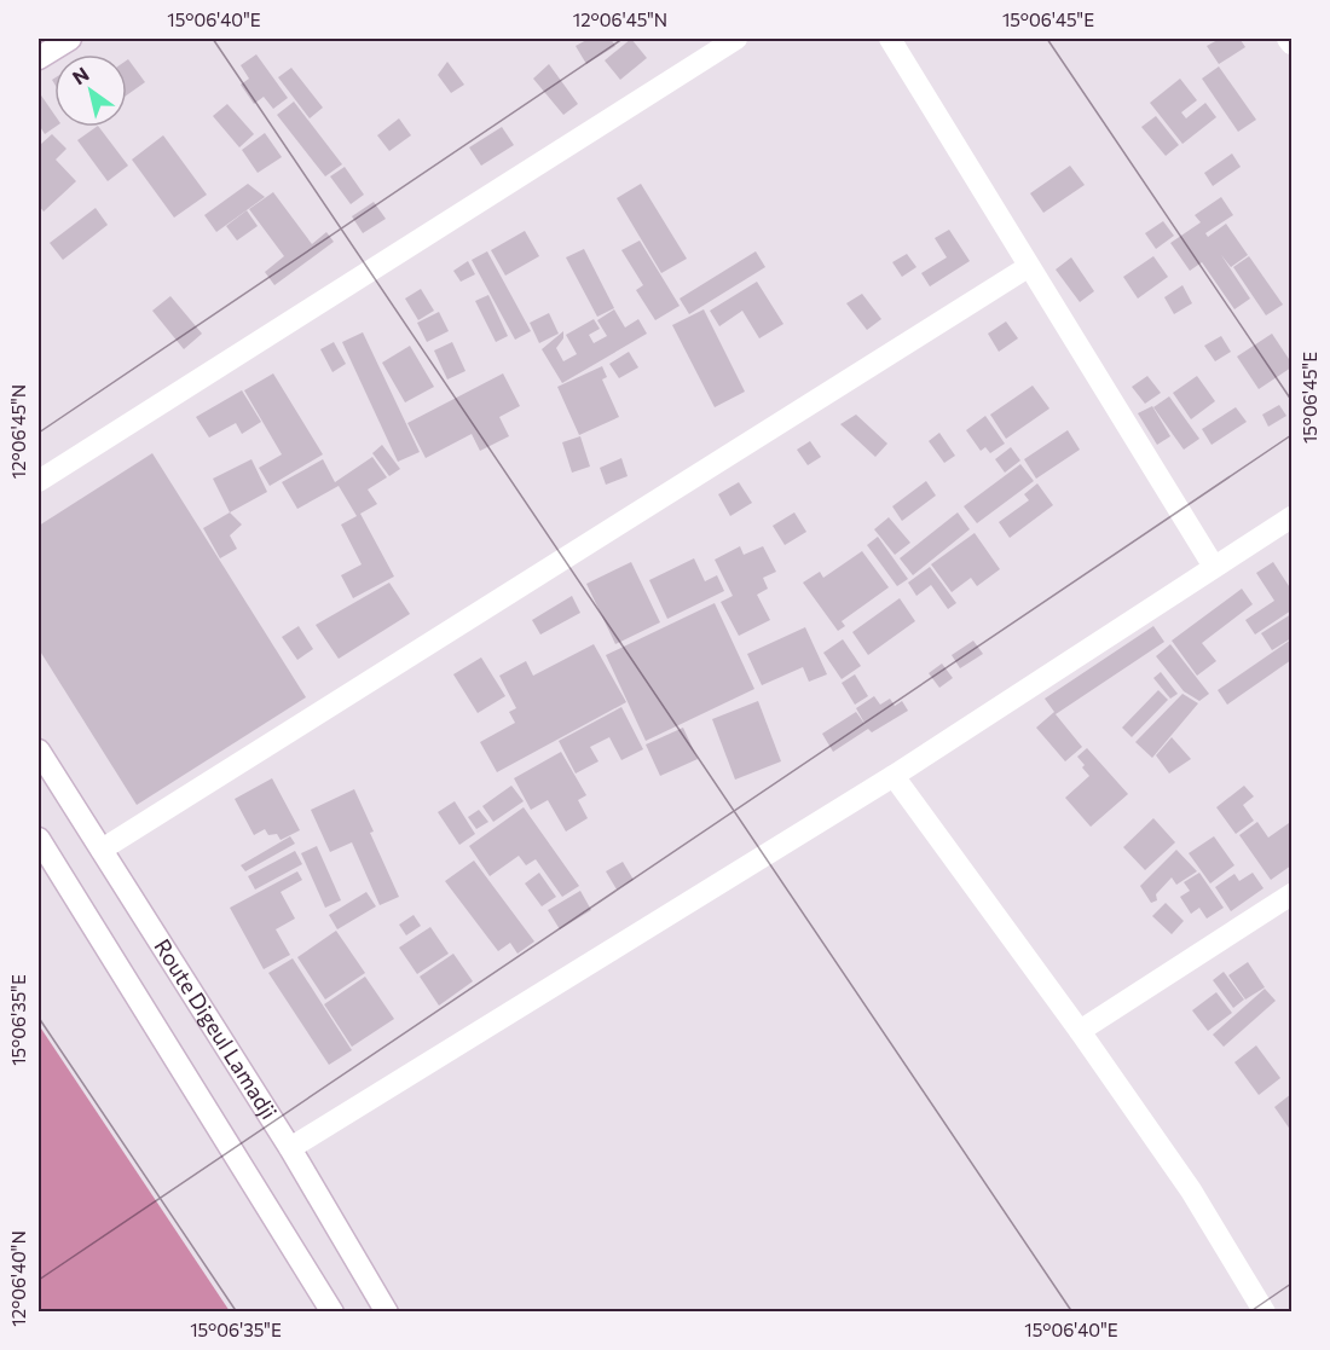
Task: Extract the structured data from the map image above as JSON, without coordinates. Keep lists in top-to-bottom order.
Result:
{
  "streets": {
    "street": ["Route Digeul Lamadji"]
  },
  "north": "top left",
  "coordinates": [
    "15°06'40\"E",
    "12°06'45\"N",
    "15°06'45\"E",
    "15°06'35\"E",
    "12°06'40\"N"
  ]
}
